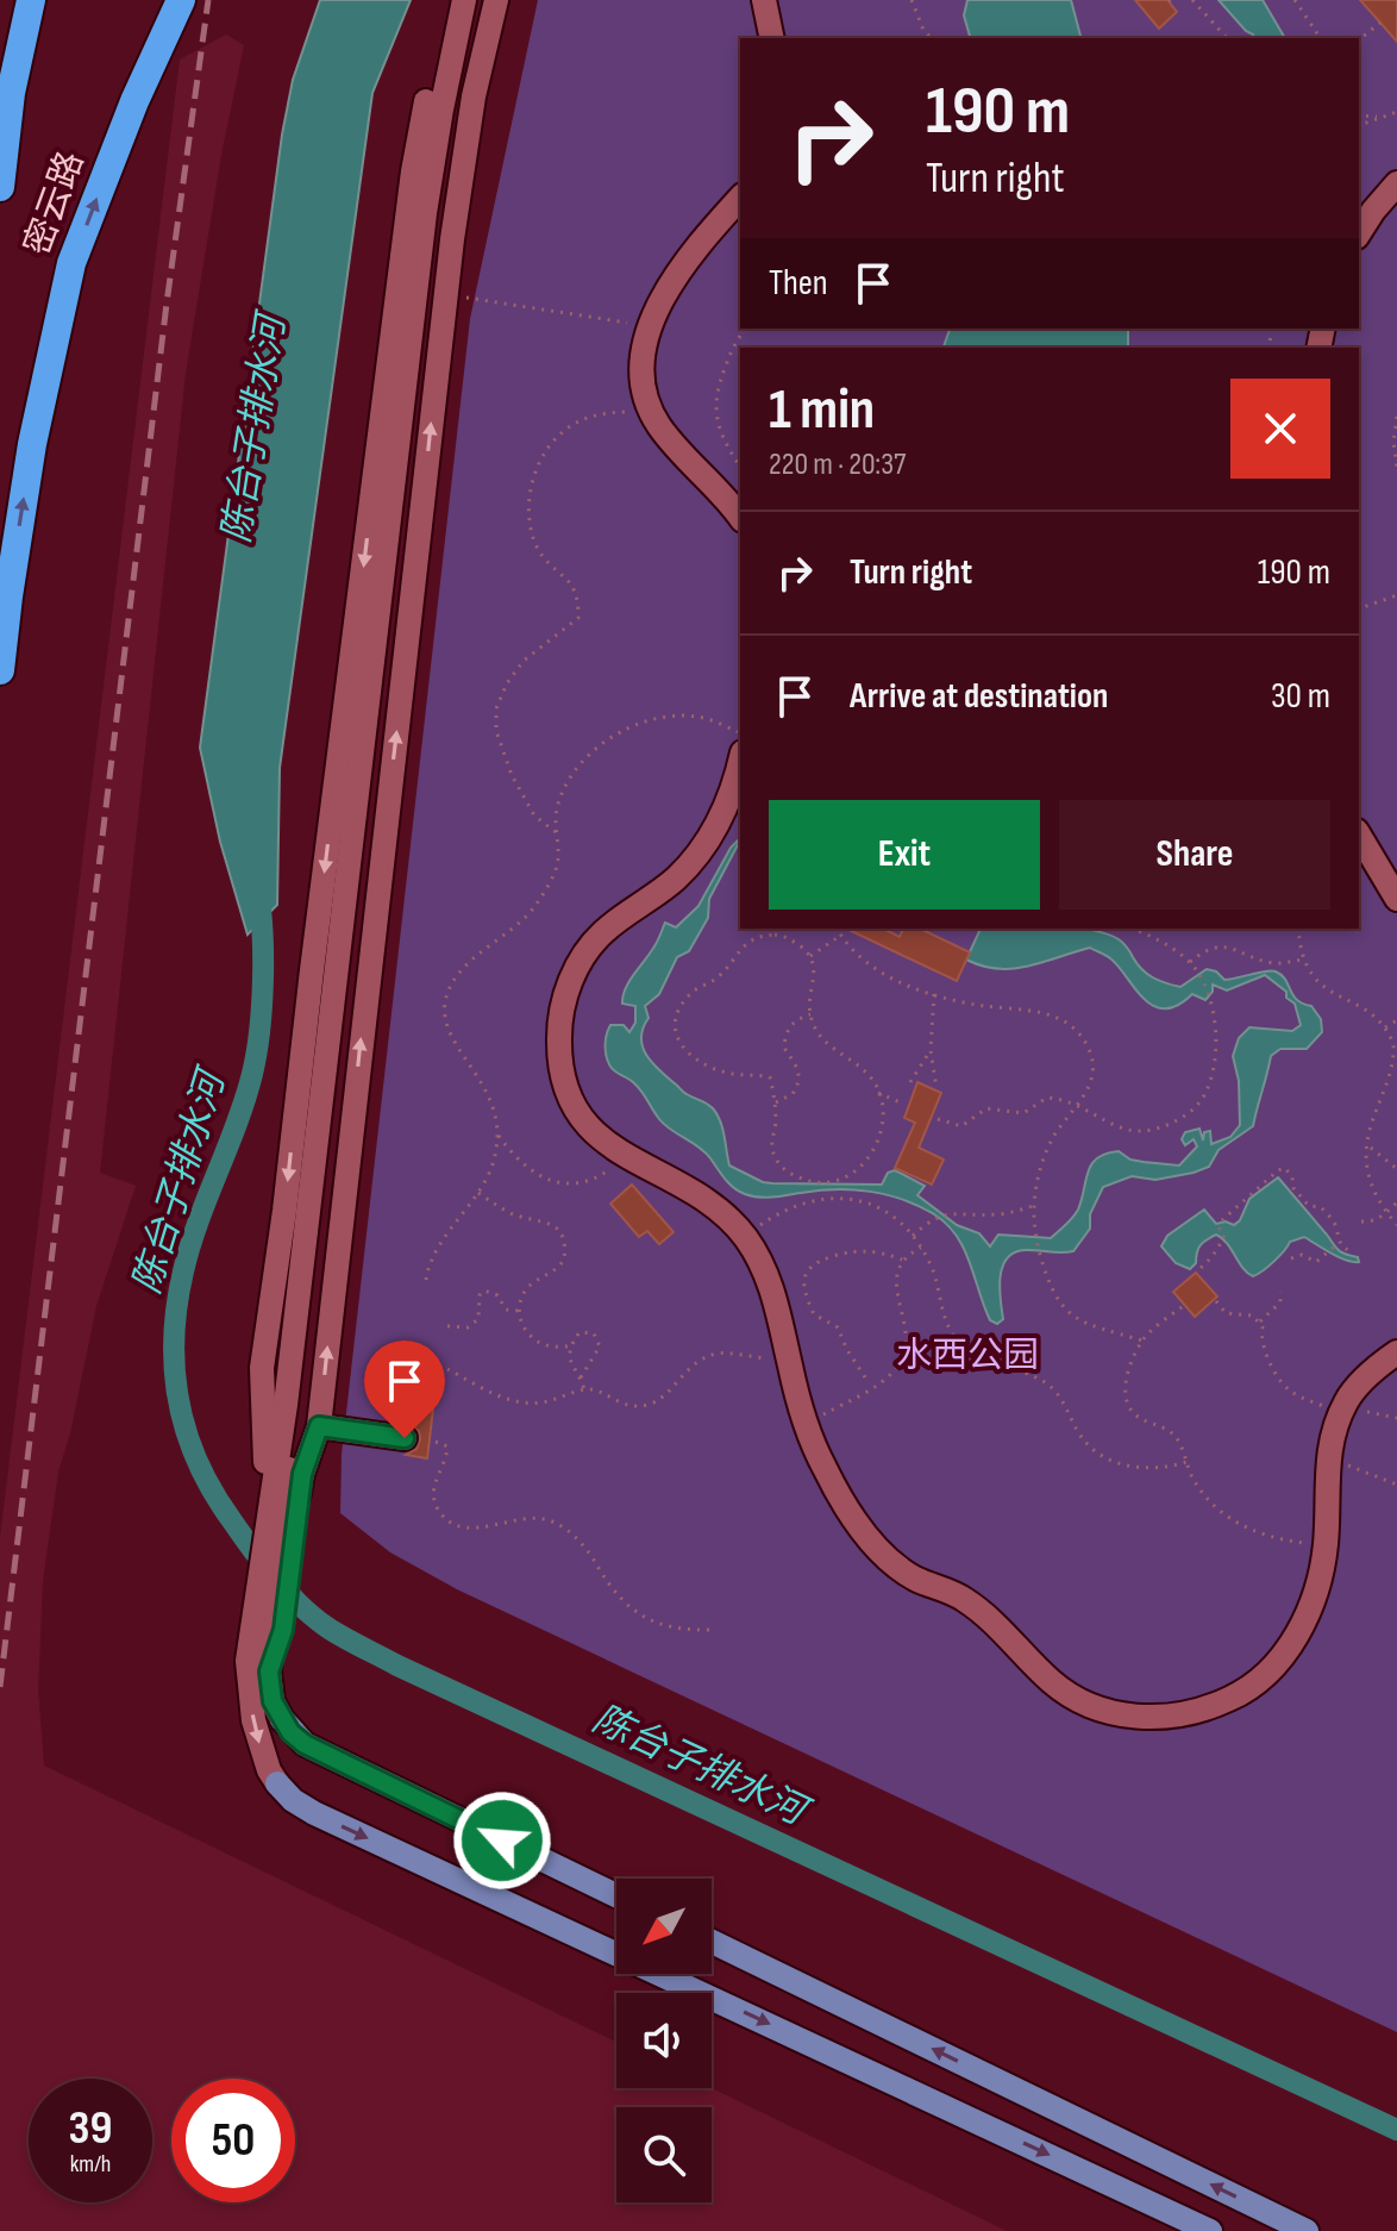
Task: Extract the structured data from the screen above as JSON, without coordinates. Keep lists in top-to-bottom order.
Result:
{
  "streets": {
    "highway": ["密云路"]
  },
  "one_way": ["密云路"],
  "water": ["陈台子排水河"],
  "parks": ["水西公园"],
  "north": "bottom left",
  "page": {
    "turn": ["190 m", "Turn right"],
    "then": "Then",
    "heading": ["1 min", "220 m · 20:37"],
    "list": [
      {
        "name": "Turn right",
        "value": "190 m"
      },
      {
        "name": "Arrive at destination",
        "value": "30 m"
      }
    ],
    "buttons": ["Exit", "Share"],
    "speed": "39 km/h",
    "limit": "50"
  }
}
